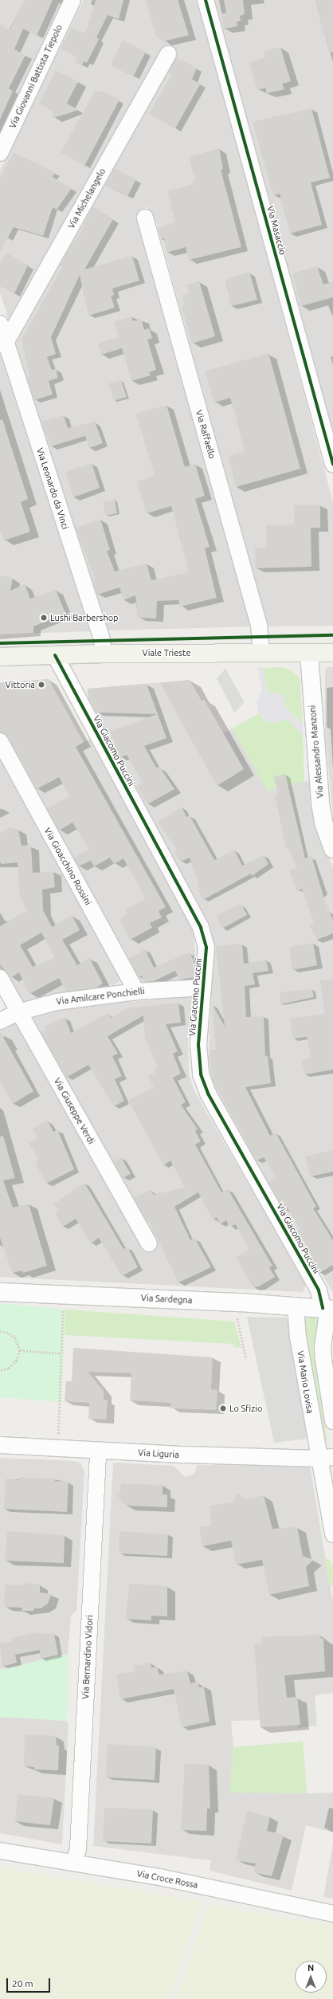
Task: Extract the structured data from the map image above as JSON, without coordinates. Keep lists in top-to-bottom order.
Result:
{
  "streets": {
    "main road": ["Viale Trieste"],
    "street": [
      "Via Giovanni Battista Tiepolo",
      "Via Michelangelo",
      "Via Masaccio",
      "Via Raffaello",
      "Via Leonardo da Vinci",
      "Via Giacomo Puccini",
      "Via Alessandro Manzoni",
      "Via Gioacchino Rossini",
      "Via Amilcare Ponchielli",
      "Via Giuseppe Verdi",
      "Via Sardegna",
      "Via Mario Lovisa",
      "Via Liguria",
      "Via Bernardino Vidori",
      "Via Croce Rossa"
    ]
  },
  "crossings": [
    ["Via Michelangelo", "Via Leonardo da Vinci"],
    ["Via Raffaello", "Viale Trieste"],
    ["Via Leonardo da Vinci", "Viale Trieste"],
    ["Viale Trieste", "Via Giacomo Puccini"],
    ["Viale Trieste", "Via Alessandro Manzoni"],
    ["Via Giacomo Puccini", "Via Amilcare Ponchielli"],
    ["Via Giacomo Puccini", "Via Sardegna"],
    ["Via Gioacchino Rossini", "Via Amilcare Ponchielli"],
    ["Via Amilcare Ponchielli", "Via Giuseppe Verdi"],
    ["Via Sardegna", "Via Mario Lovisa"],
    ["Via Mario Lovisa", "Via Liguria"],
    ["Via Liguria", "Via Bernardino Vidori"],
    ["Via Bernardino Vidori", "Via Croce Rossa"]
  ],
  "places": ["Lushi Barbershop", "Vittoria", "Lo Sfizio"],
  "scale_bar": "20 m",
  "north": "top"
}
